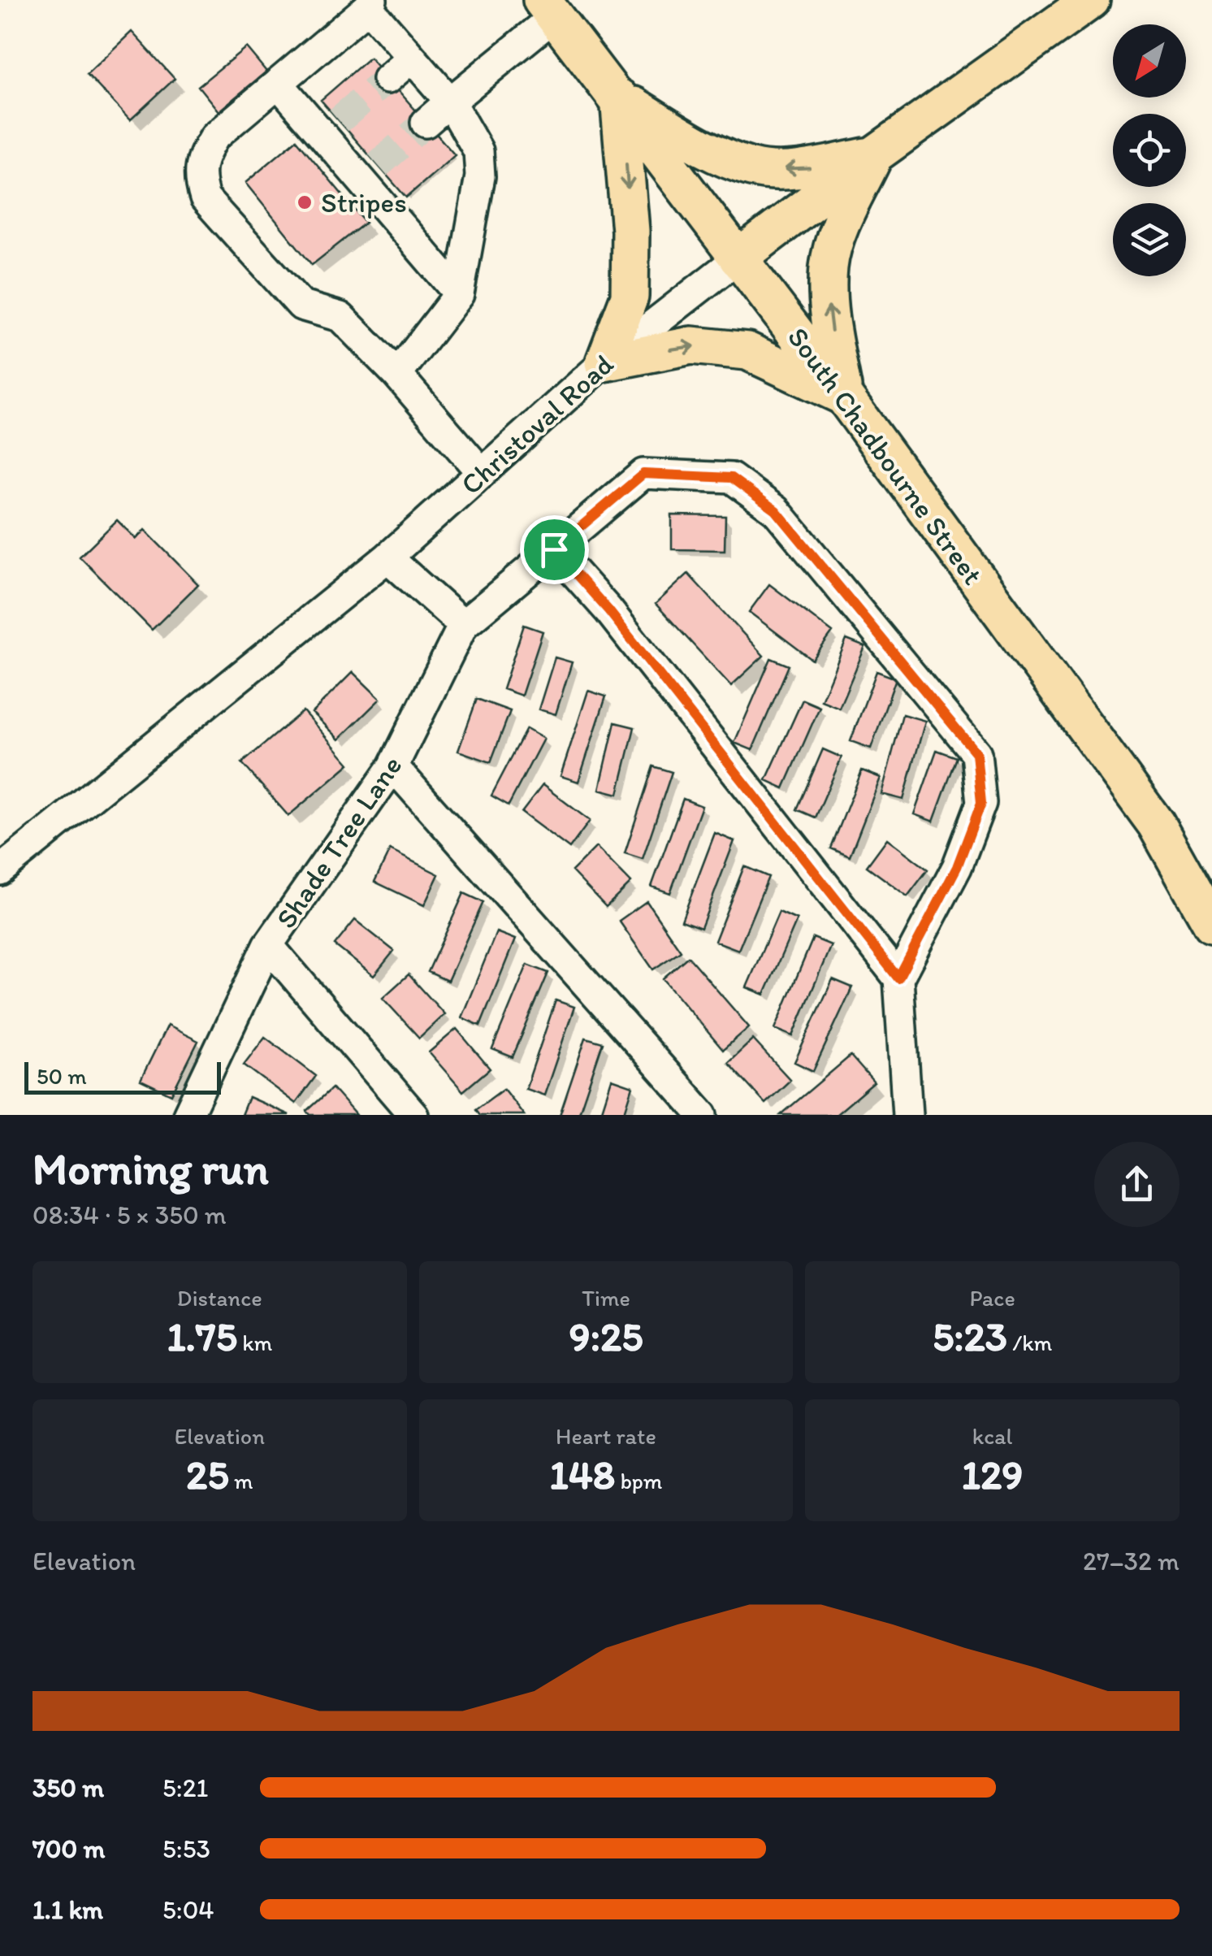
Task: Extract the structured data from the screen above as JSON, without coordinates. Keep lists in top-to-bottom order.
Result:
{
  "streets": {
    "main road": ["Christoval Road", "South Chadbourne Street"],
    "street": ["Shade Tree Lane"]
  },
  "crossings": [
    ["Christoval Road", "South Chadbourne Street"]
  ],
  "places": ["Stripes"],
  "scale_bar": "50 m",
  "north": "bottom left",
  "page": {
    "scale": "50 m",
    "heading": ["Morning run", "08:34 · 5 × 350 m"],
    "stats": [
      ["Distance", "1.75 km"],
      ["Time", "9:25"],
      ["Pace", "5:23 /km"],
      ["Elevation", "25 m"],
      ["Heart rate", "148 bpm"],
      ["kcal", "129"]
    ],
    "chart": ["Elevation", "27–32 m"],
    "list": [
      {
        "name": "350 m",
        "note": "5:21"
      },
      {
        "name": "700 m",
        "note": "5:53"
      },
      {
        "name": "1.1 km",
        "note": "5:04"
      }
    ]
  }
}
